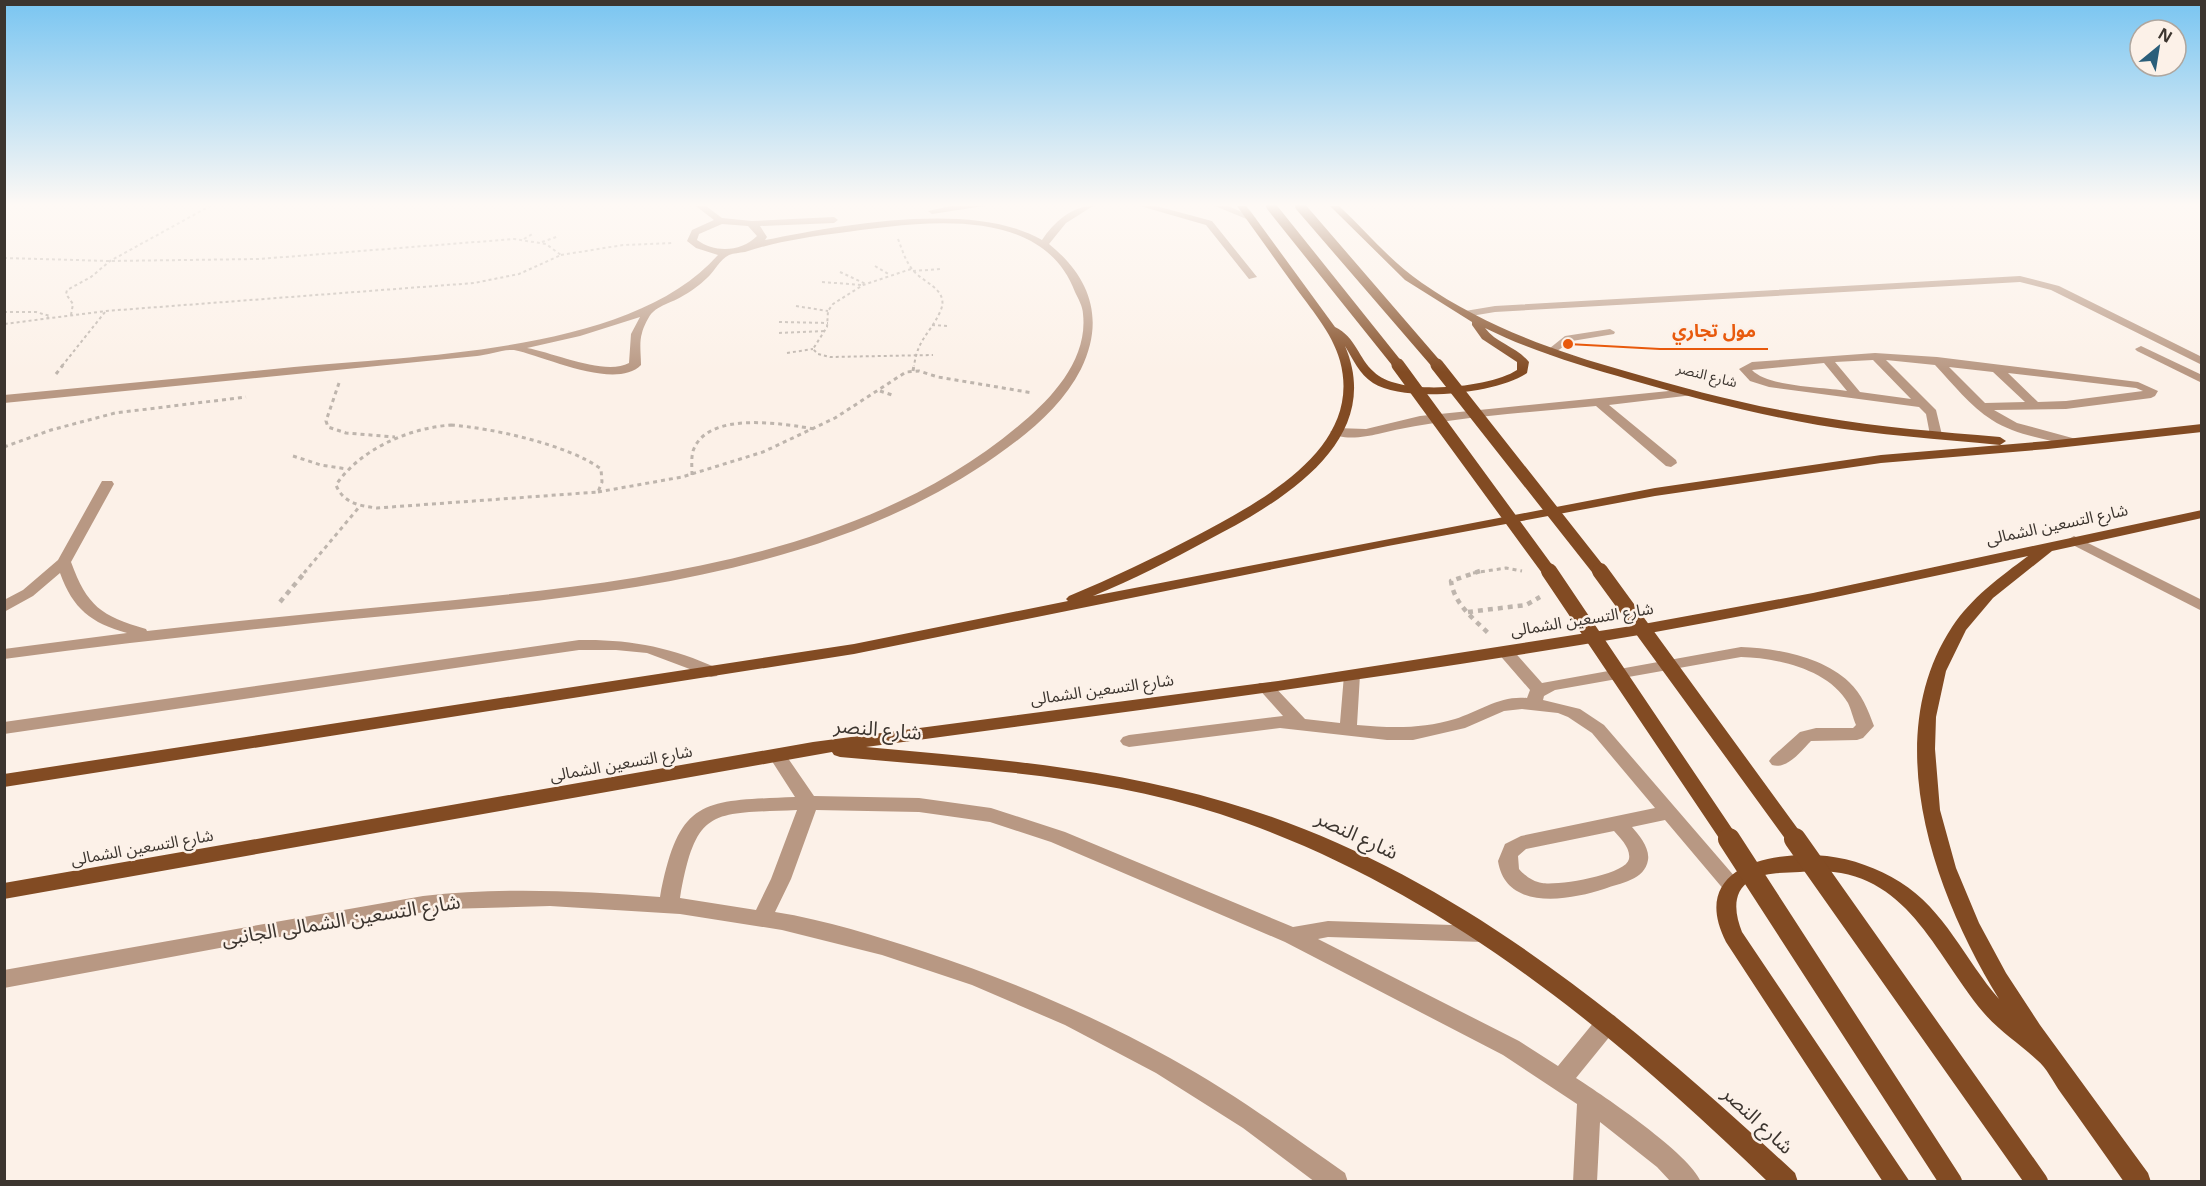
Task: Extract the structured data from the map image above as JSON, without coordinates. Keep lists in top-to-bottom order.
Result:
{
  "streets": {
    "main road": ["شارع النصر", "شارع التسعين الشمالى"],
    "street": ["شارع التسعين الشمالى الجانبى"]
  },
  "crossings": [
    ["شارع النصر", "شارع التسعين الشمالى"]
  ],
  "places": ["مول تجاري"],
  "north": "top right"
}
